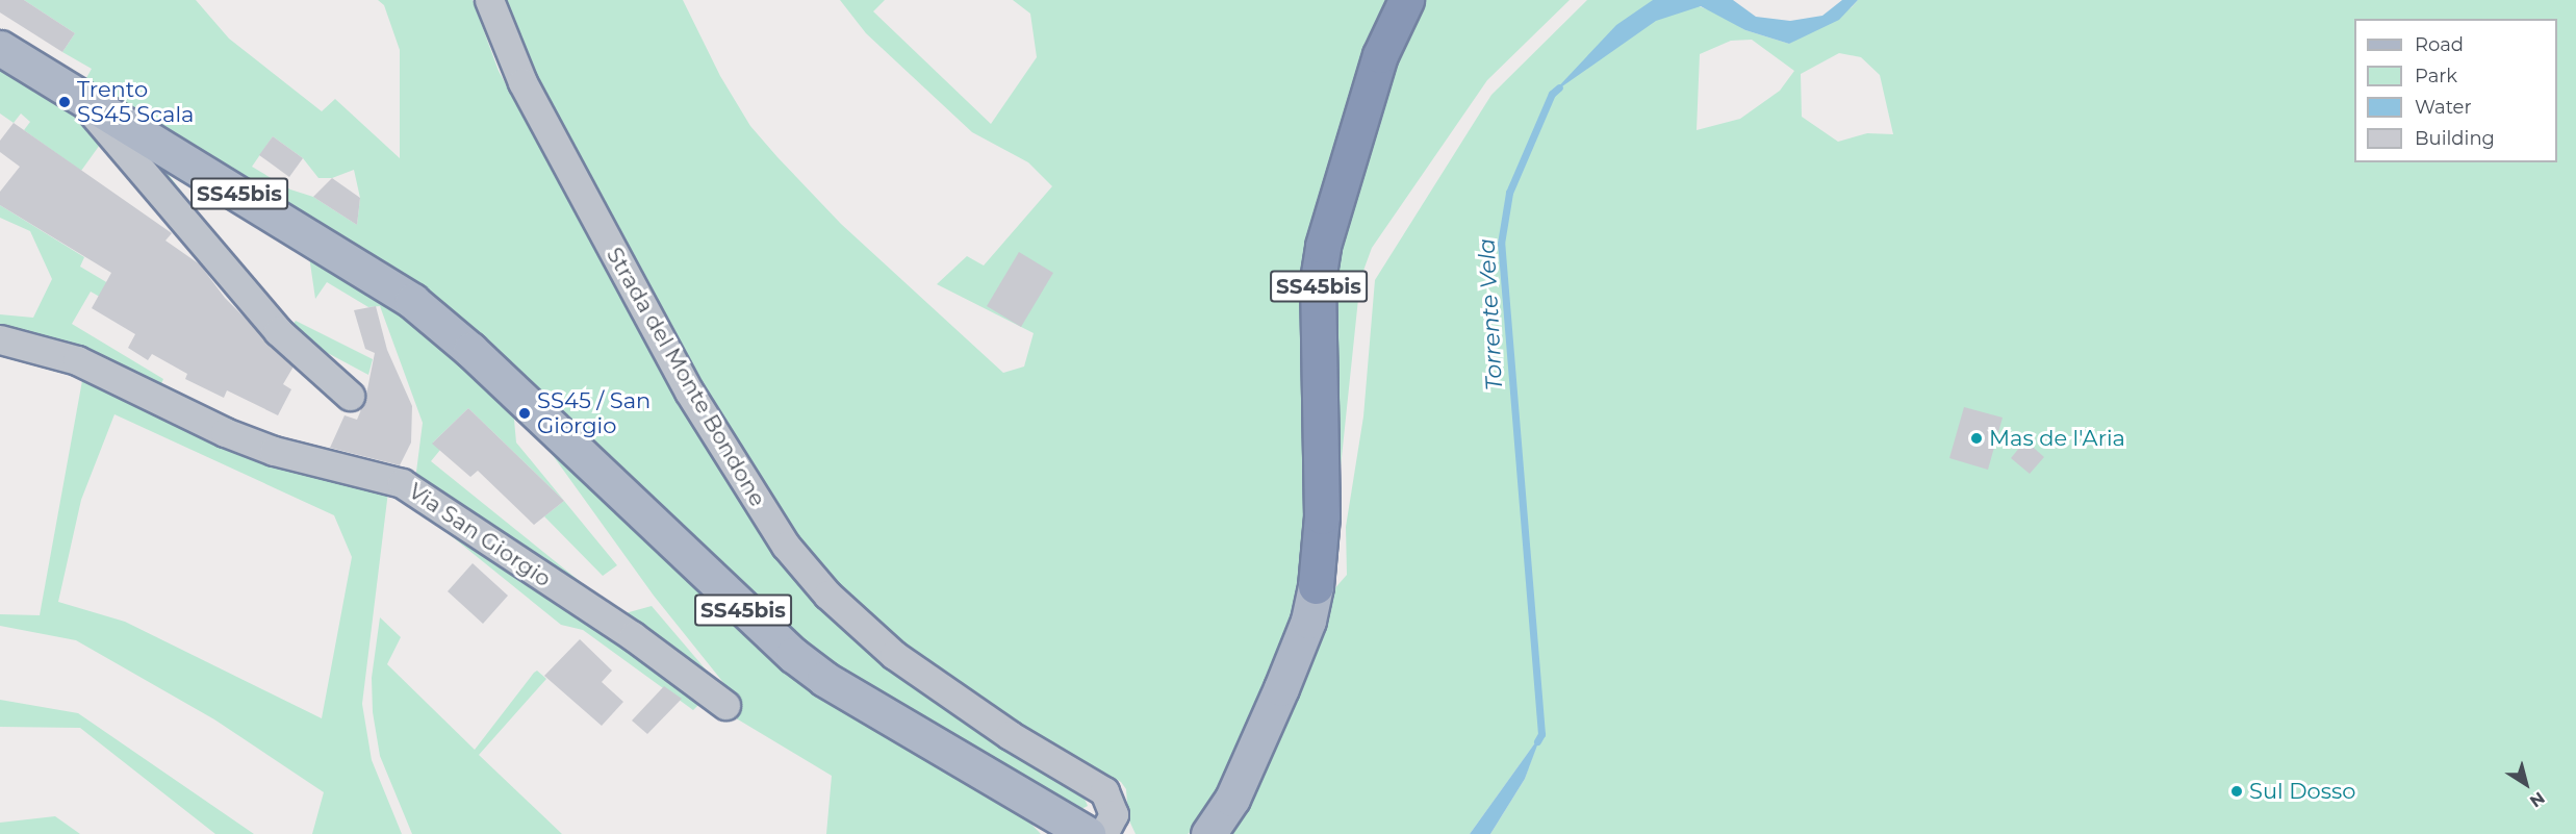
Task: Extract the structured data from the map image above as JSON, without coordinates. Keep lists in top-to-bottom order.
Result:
{
  "streets": {
    "highway": ["SS45bis"],
    "street": ["Strada del Monte Bondone", "Via San Giorgio"]
  },
  "water": ["Torrente Vela"],
  "places": [
    "Trento SS45 Scala",
    "SS45 / San Giorgio",
    "Mas de l'Aria",
    "Sul Dosso"
  ],
  "legend": [
    "Road",
    "Park",
    "Water",
    "Building"
  ],
  "north": "bottom right"
}
